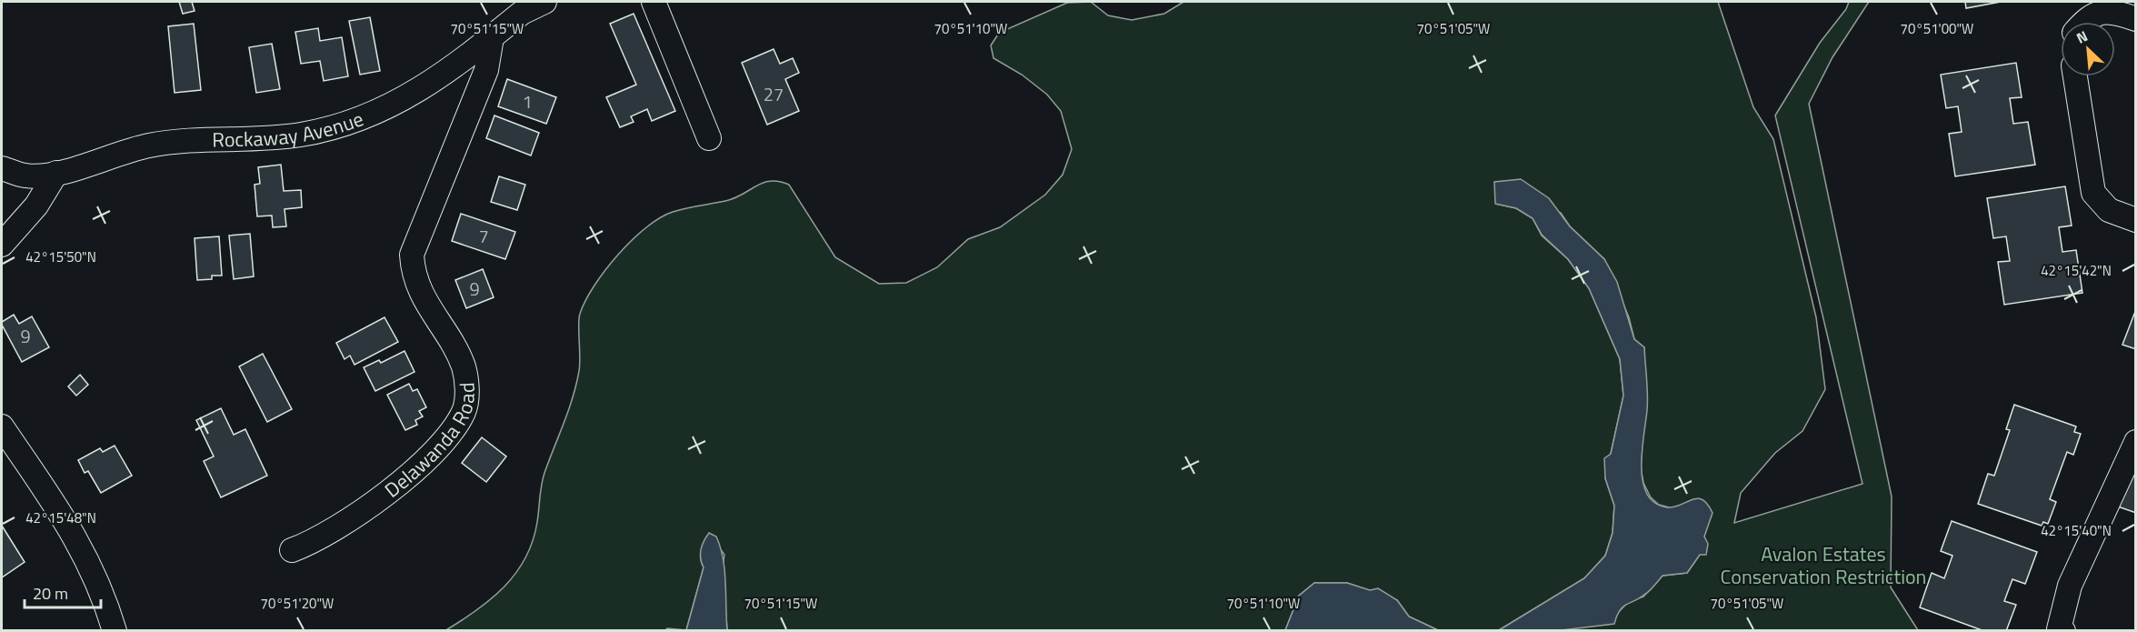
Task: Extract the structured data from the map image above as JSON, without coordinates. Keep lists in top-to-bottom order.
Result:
{
  "streets": {
    "street": ["Rockaway Avenue", "Delawanda Road"]
  },
  "crossings": [
    ["Rockaway Avenue", "Delawanda Road"]
  ],
  "parks": ["Avalon Estates Conservation Restriction"],
  "house_numbers": [
    "27",
    "1",
    "7",
    "9",
    "9"
  ],
  "scale_bar": "20 m",
  "north": "top left",
  "coordinates": [
    "70°51'10\"W",
    "70°51'00\"W",
    "70°51'15\"W",
    "70°51'05\"W",
    "42°15'50\"N",
    "42°15'42\"N",
    "42°15'48\"N",
    "42°15'40\"N",
    "70°51'20\"W"
  ]
}
